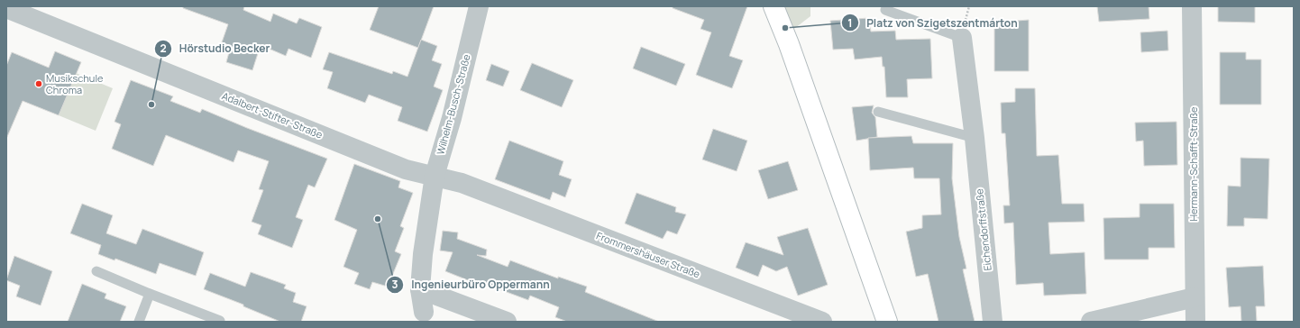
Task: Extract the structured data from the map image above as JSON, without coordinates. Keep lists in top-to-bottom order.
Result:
{
  "streets": {
    "street": [
      "Wilhelm-Busch-Straße",
      "Adalbert-Stifter-Straße",
      "Hermann-Schafft-Straße",
      "Eichendorffstraße",
      "Frommershäuser Straße"
    ]
  },
  "crossings": [
    ["Wilhelm-Busch-Straße", "Adalbert-Stifter-Straße"],
    ["Wilhelm-Busch-Straße", "Frommershäuser Straße"],
    ["Adalbert-Stifter-Straße", "Frommershäuser Straße"]
  ],
  "places": [
    "Platz von Szigetszentmárton",
    "Musikschule Chroma",
    "Hörstudio Becker",
    "Ingenieurbüro Oppermann"
  ]
}
